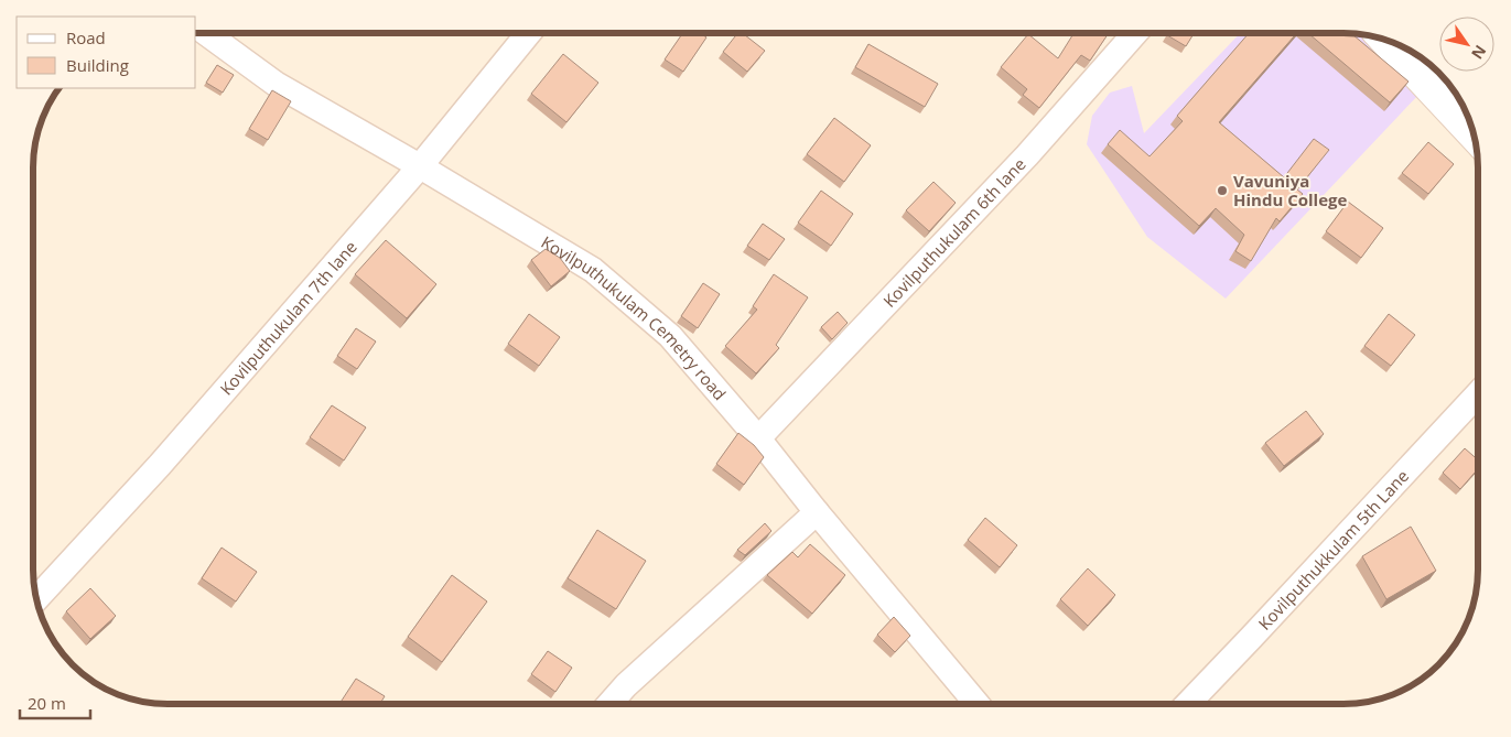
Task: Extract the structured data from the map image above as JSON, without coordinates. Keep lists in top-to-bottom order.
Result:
{
  "streets": {
    "street": [
      "Kovilputhukulam 6th lane",
      "Kovilputhukulam 7th lane",
      "Kovilputhukulam Cemetry road",
      "Kovilputhukkulam 5th Lane"
    ]
  },
  "crossings": [
    ["Kovilputhukulam 6th lane", "Kovilputhukulam Cemetry road"],
    ["Kovilputhukulam 7th lane", "Kovilputhukulam Cemetry road"]
  ],
  "places": ["Vavuniya Hindu College"],
  "legend": ["Road", "Building"],
  "scale_bar": "20 m",
  "north": "bottom right"
}
